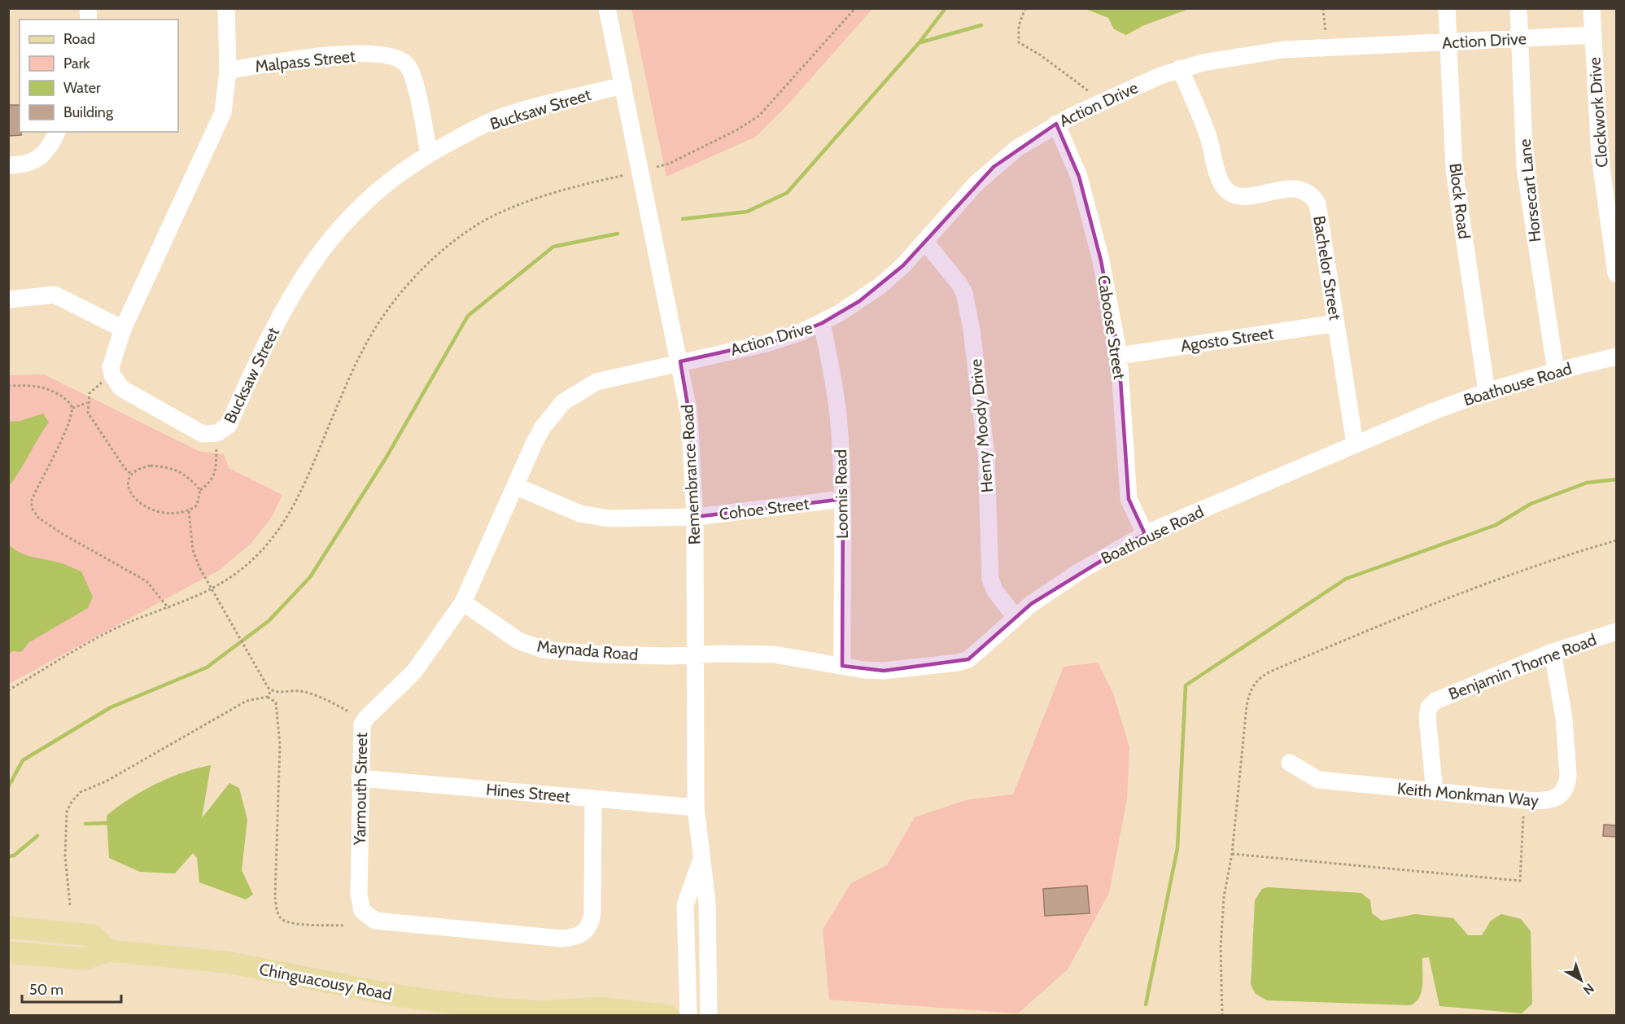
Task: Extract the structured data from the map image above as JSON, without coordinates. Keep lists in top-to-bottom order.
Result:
{
  "streets": {
    "main road": ["Chinguacousy Road"],
    "street": [
      "Action Drive",
      "Malpass Street",
      "Bucksaw Street",
      "Clockwork Drive",
      "Horsecart Lane",
      "Block Road",
      "Bachelor Street",
      "Caboose Street",
      "Agosto Street",
      "Boathouse Road",
      "Henry Moody Drive",
      "Remembrance Road",
      "Loomis Road",
      "Cohoe Street",
      "Maynada Road",
      "Benjamin Thorne Road",
      "Yarmouth Street",
      "Hines Street",
      "Keith Monkman Way"
    ]
  },
  "crossings": [
    ["Action Drive", "Clockwork Drive"],
    ["Action Drive", "Horsecart Lane"],
    ["Action Drive", "Block Road"],
    ["Action Drive", "Bachelor Street"],
    ["Action Drive", "Caboose Street"],
    ["Action Drive", "Henry Moody Drive"],
    ["Action Drive", "Remembrance Road"],
    ["Action Drive", "Loomis Road"],
    ["Action Drive", "Yarmouth Street"],
    ["Malpass Street", "Bucksaw Street"],
    ["Bucksaw Street", "Remembrance Road"],
    ["Horsecart Lane", "Boathouse Road"],
    ["Block Road", "Boathouse Road"],
    ["Bachelor Street", "Agosto Street"],
    ["Bachelor Street", "Boathouse Road"],
    ["Caboose Street", "Agosto Street"],
    ["Caboose Street", "Boathouse Road"],
    ["Boathouse Road", "Henry Moody Drive"],
    ["Boathouse Road", "Remembrance Road"],
    ["Boathouse Road", "Loomis Road"],
    ["Boathouse Road", "Maynada Road"],
    ["Remembrance Road", "Cohoe Street"],
    ["Remembrance Road", "Maynada Road"],
    ["Remembrance Road", "Yarmouth Street"],
    ["Remembrance Road", "Hines Street"],
    ["Loomis Road", "Cohoe Street"],
    ["Cohoe Street", "Yarmouth Street"],
    ["Maynada Road", "Yarmouth Street"],
    ["Benjamin Thorne Road", "Keith Monkman Way"],
    ["Yarmouth Street", "Hines Street"]
  ],
  "legend": [
    "Road",
    "Park",
    "Water",
    "Building"
  ],
  "scale_bar": "50 m",
  "north": "bottom right"
}
